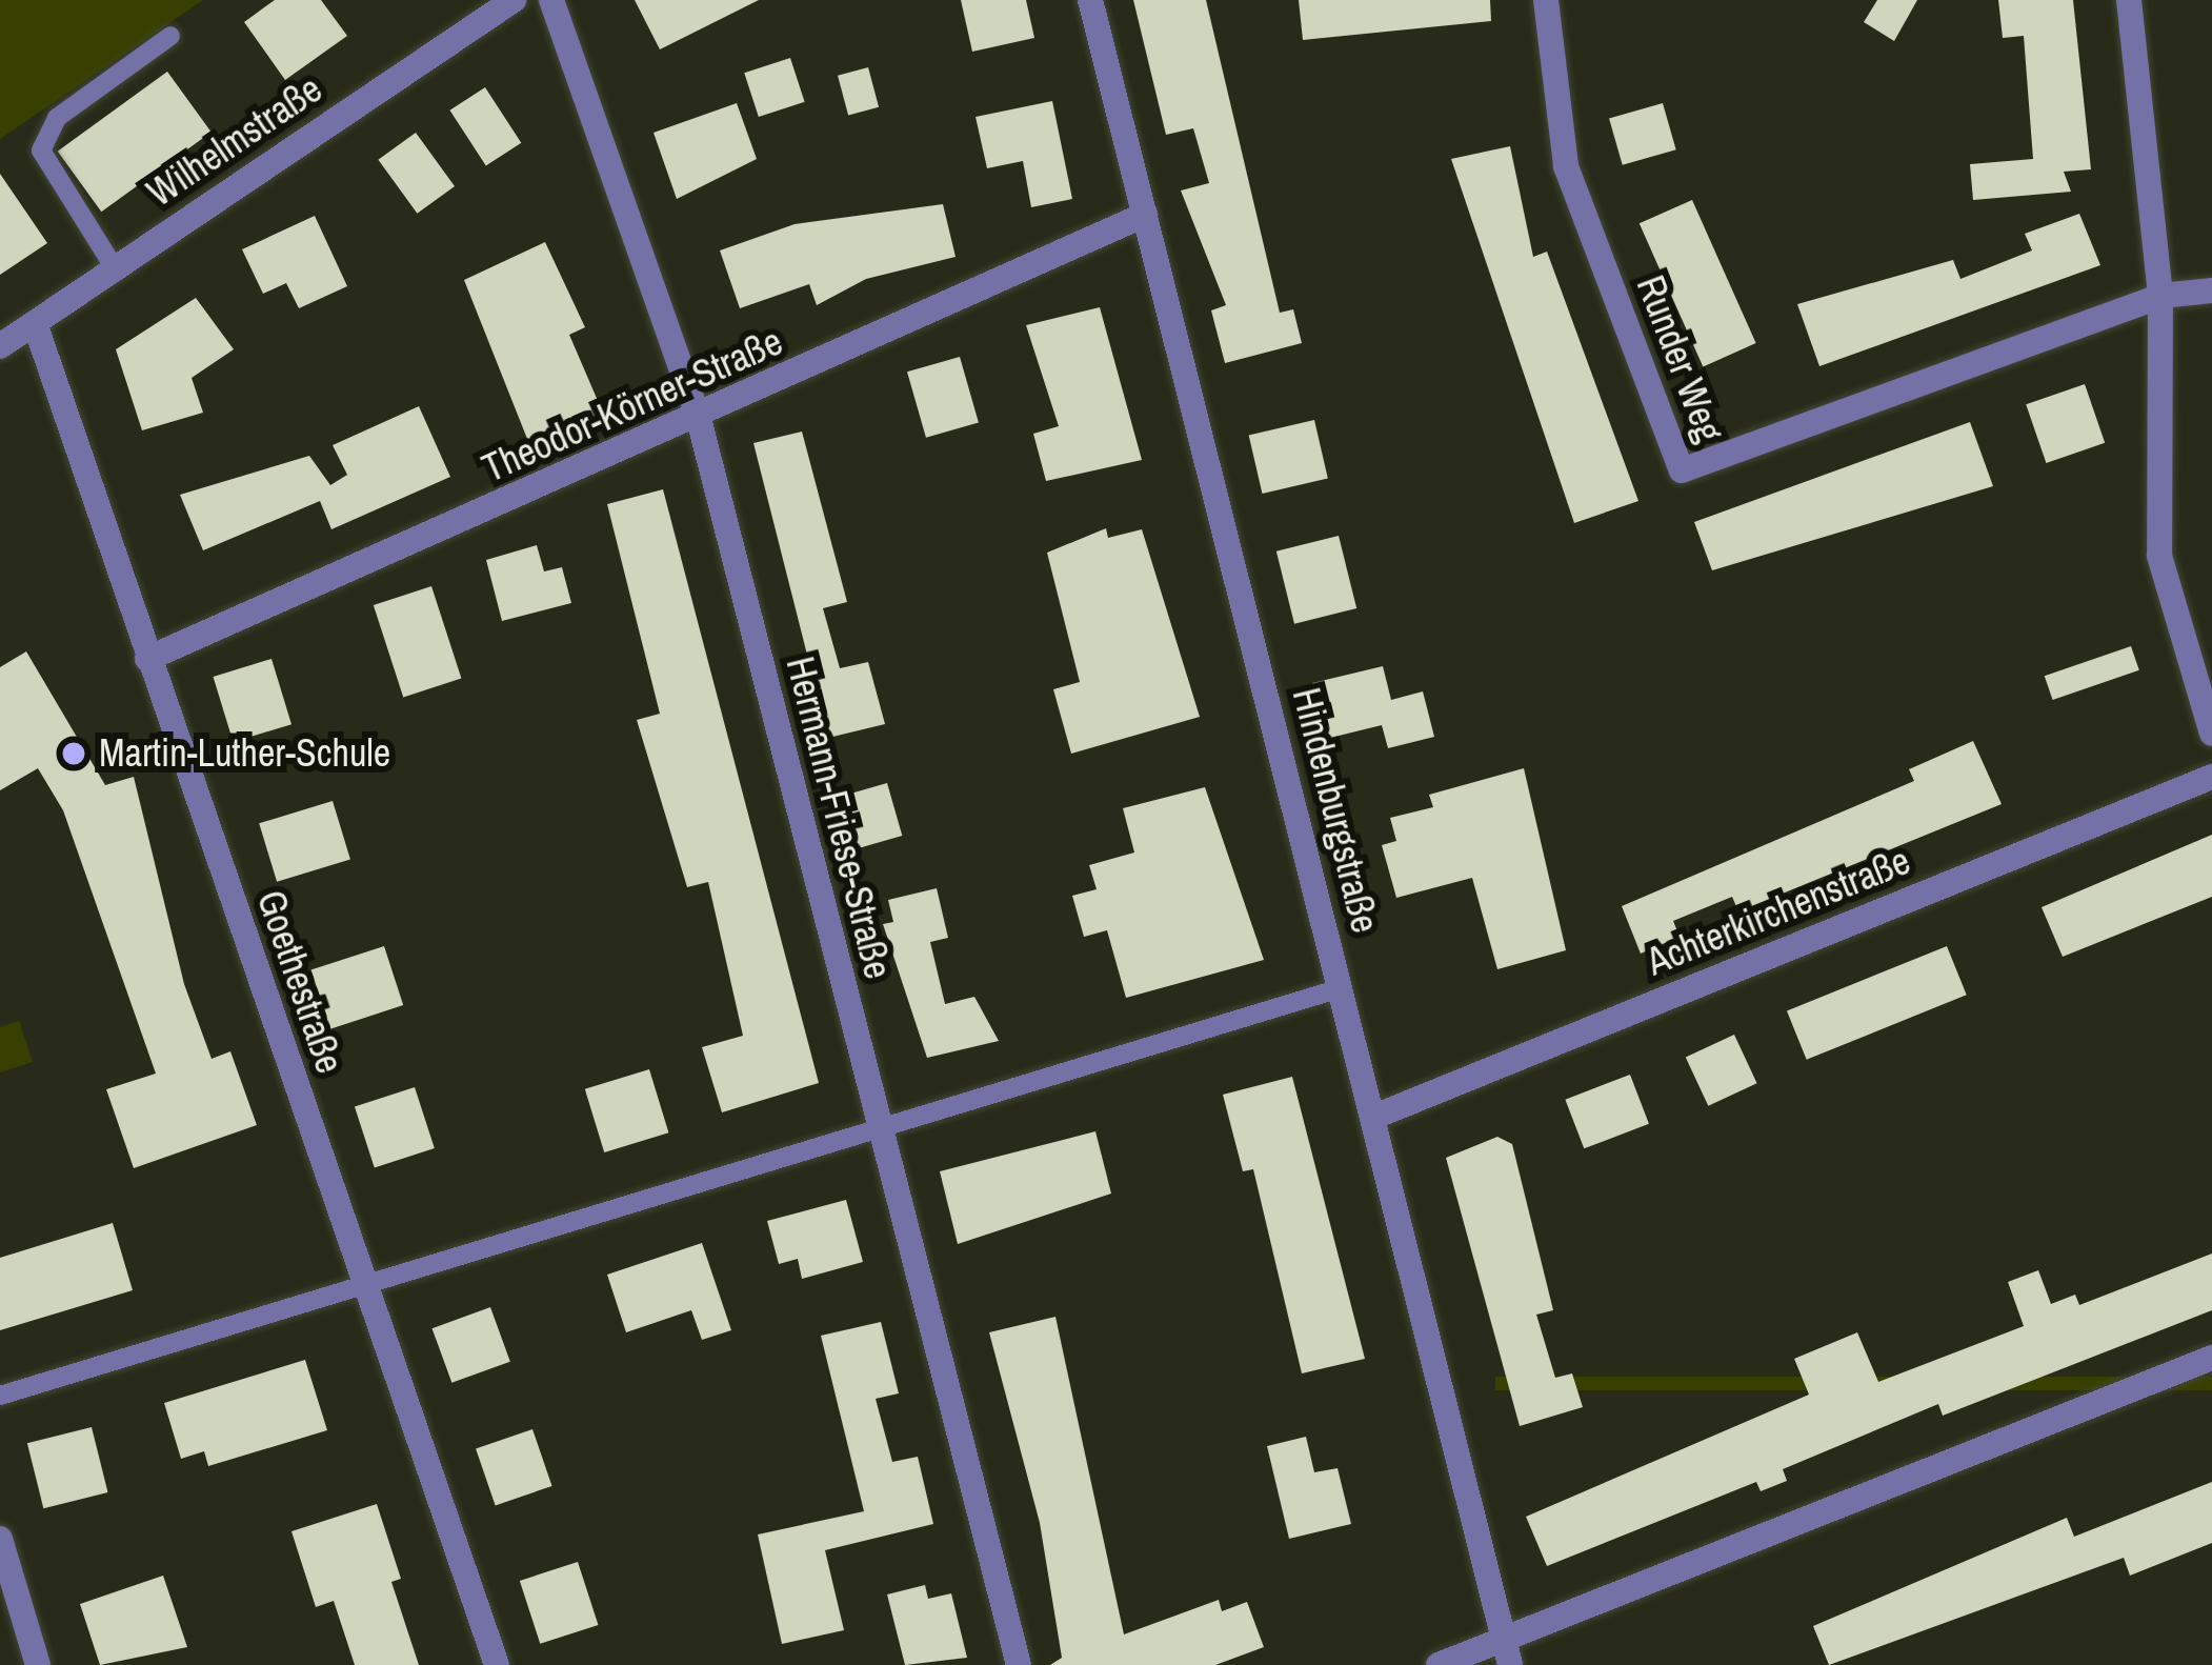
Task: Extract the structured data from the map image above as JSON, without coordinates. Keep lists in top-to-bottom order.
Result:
{
  "streets": {
    "street": [
      "Wilhelmstraße",
      "Runder Weg",
      "Theodor-Körner-Straße",
      "Hindenburgstraße",
      "Hermann-Friese-Straße",
      "Achterkirchenstraße",
      "Goethestraße"
    ]
  },
  "crossings": [
    ["Wilhelmstraße", "Goethestraße"],
    ["Theodor-Körner-Straße", "Hindenburgstraße"],
    ["Theodor-Körner-Straße", "Hermann-Friese-Straße"],
    ["Theodor-Körner-Straße", "Goethestraße"],
    ["Hindenburgstraße", "Achterkirchenstraße"]
  ],
  "places": ["Martin-Luther-Schule"]
}
